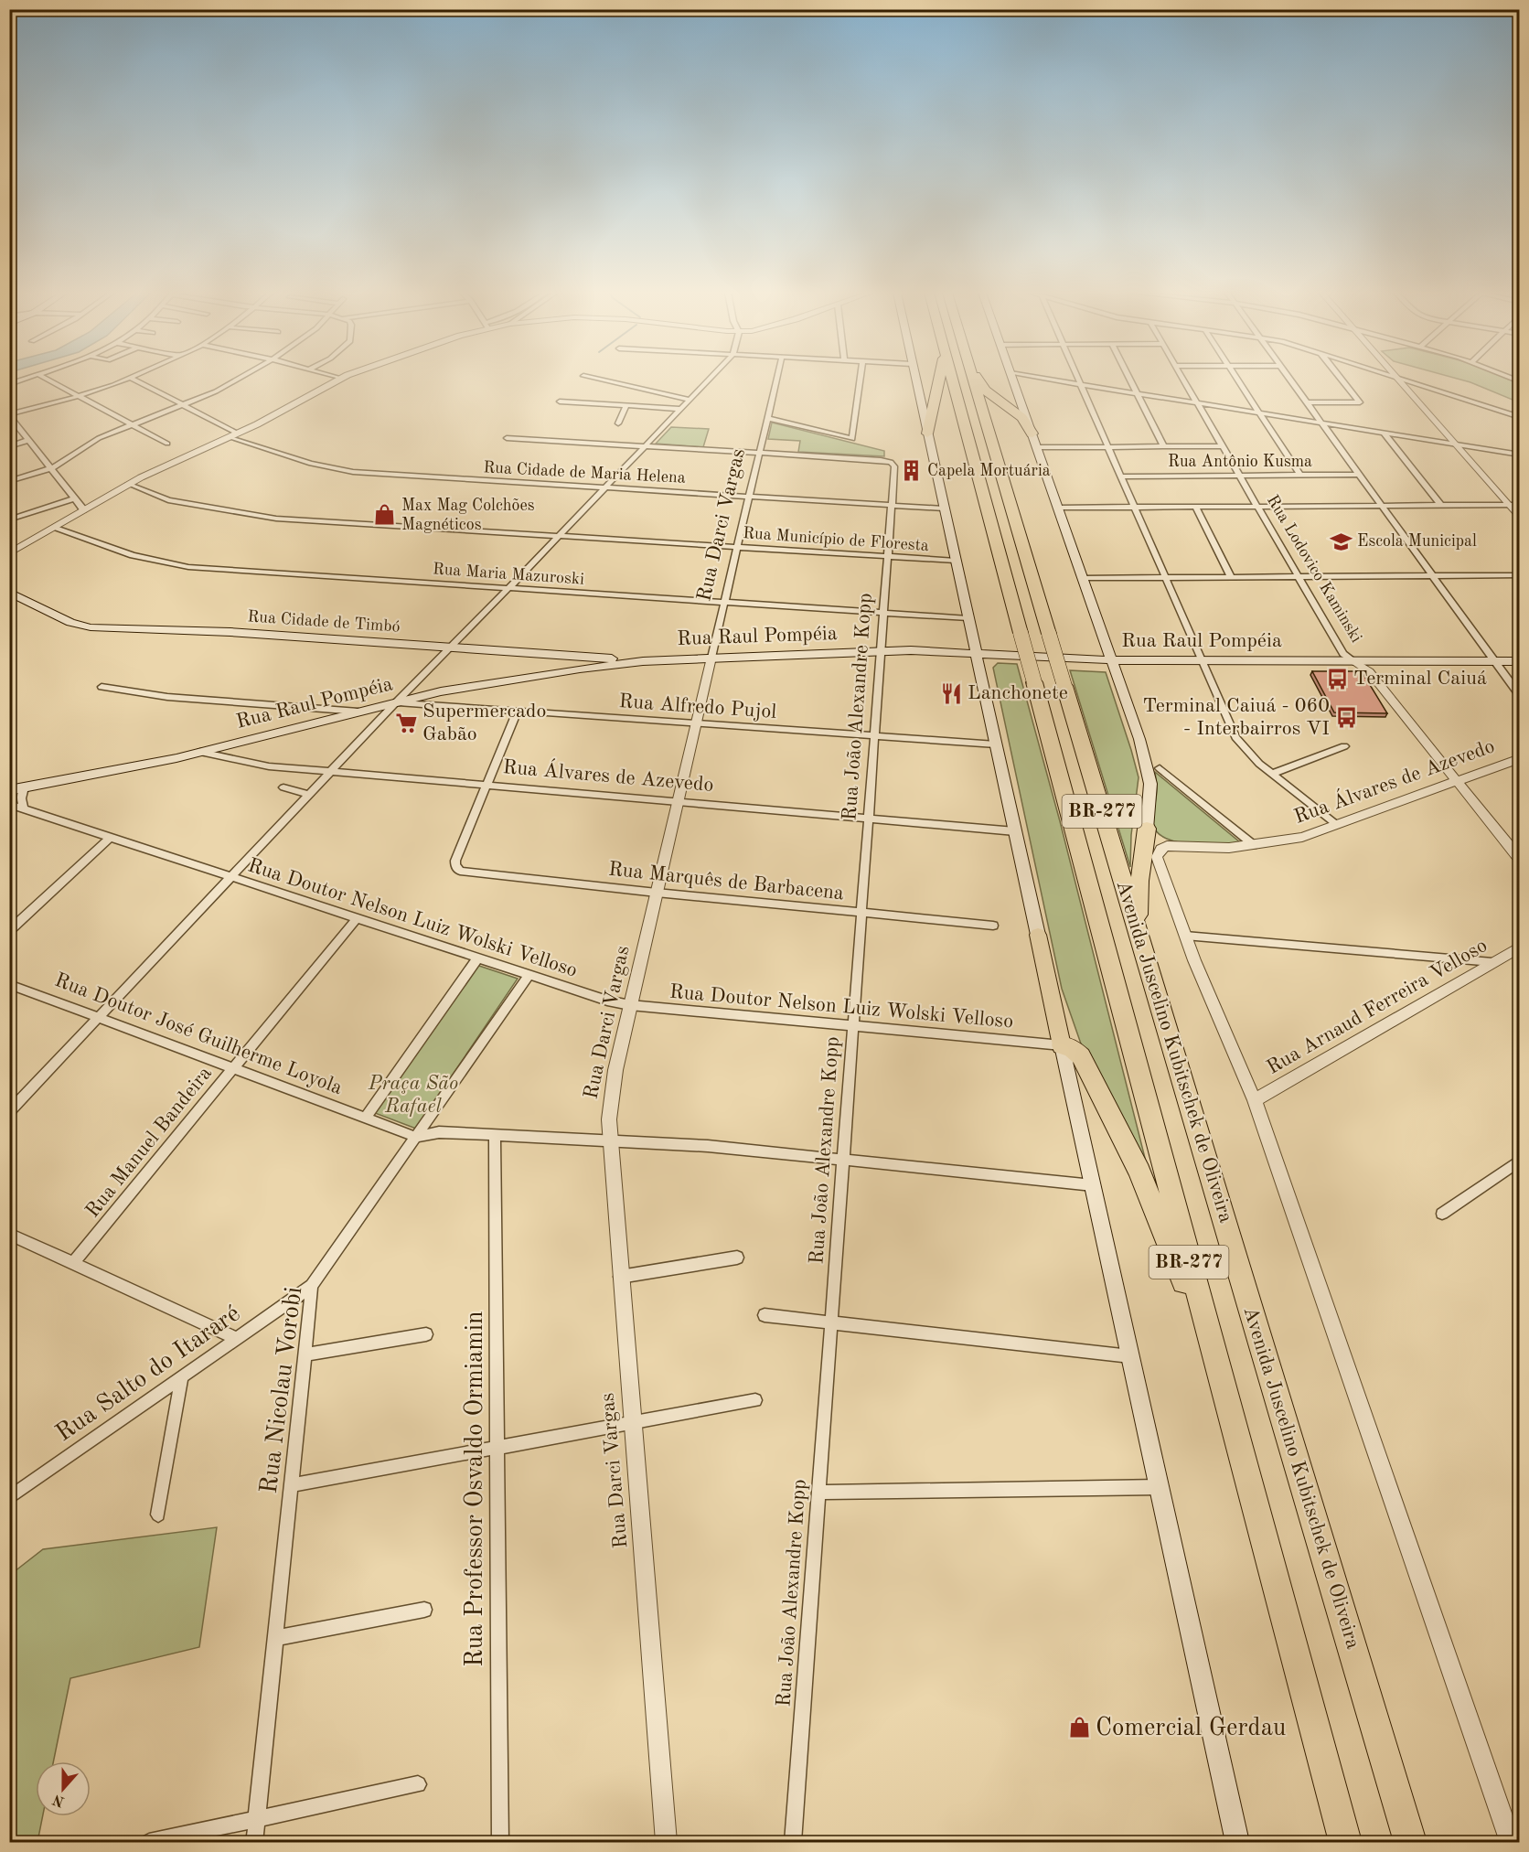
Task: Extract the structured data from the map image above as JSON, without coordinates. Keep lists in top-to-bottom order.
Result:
{
  "streets": {
    "highway": ["BR-277", "Avenida Juscelino Kubitschek de Oliveira"],
    "main road": ["Rua Cidade de Timbó", "Rua Raul Pompéia"],
    "street": [
      "Rua Antônio Kusma",
      "Rua Cidade de Maria Helena",
      "Rua Darci Vargas",
      "Rua Município de Floresta",
      "Rua Lodovico Kaminski",
      "Rua Maria Mazuroski",
      "Rua Alfredo Pujol",
      "Rua João Alexandre Kopp",
      "Rua Álvares de Azevedo",
      "Rua Marquês de Barbacena",
      "Rua Doutor Nelson Luiz Wolski Velloso",
      "Rua Arnaud Ferreira Velloso",
      "Rua Doutor José Guilherme Loyola",
      "Rua Manuel Bandeira",
      "Rua Salto do Itararé",
      "Rua Nicolau Vorobi",
      "Rua Professor Osvaldo Ormiamin"
    ]
  },
  "crossings": [
    ["Rua Antônio Kusma", "Rua Lodovico Kaminski"],
    ["Rua Cidade de Maria Helena", "Rua Darci Vargas"],
    ["Rua Cidade de Maria Helena", "Rua João Alexandre Kopp"],
    ["Rua Darci Vargas", "Rua Município de Floresta"],
    ["Rua Darci Vargas", "Rua Maria Mazuroski"],
    ["Rua Darci Vargas", "Rua Raul Pompéia"],
    ["Rua Darci Vargas", "Rua Alfredo Pujol"],
    ["Rua Darci Vargas", "Rua João Alexandre Kopp"],
    ["Rua Darci Vargas", "Rua Álvares de Azevedo"],
    ["Rua Darci Vargas", "Rua Marquês de Barbacena"],
    ["Rua Darci Vargas", "Rua Doutor Nelson Luiz Wolski Velloso"],
    ["Rua Município de Floresta", "Rua João Alexandre Kopp"],
    ["Rua Lodovico Kaminski", "Rua Raul Pompéia"],
    ["Rua Lodovico Kaminski", "Rua Álvares de Azevedo"],
    ["Rua Maria Mazuroski", "Rua João Alexandre Kopp"],
    ["Rua Cidade de Timbó", "Rua Raul Pompéia"],
    ["Rua Raul Pompéia", "Rua Alfredo Pujol"],
    ["Rua Raul Pompéia", "Rua João Alexandre Kopp"],
    ["Rua Raul Pompéia", "Rua Álvares de Azevedo"],
    ["Rua Alfredo Pujol", "Rua João Alexandre Kopp"],
    ["Rua João Alexandre Kopp", "Rua Álvares de Azevedo"],
    ["Rua João Alexandre Kopp", "Rua Marquês de Barbacena"],
    ["Rua João Alexandre Kopp", "Rua Doutor Nelson Luiz Wolski Velloso"],
    ["Rua Álvares de Azevedo", "Rua Marquês de Barbacena"],
    ["Rua Doutor Nelson Luiz Wolski Velloso", "Rua Manuel Bandeira"],
    ["Rua Doutor Nelson Luiz Wolski Velloso", "Rua Nicolau Vorobi"],
    ["Rua Doutor José Guilherme Loyola", "Rua Manuel Bandeira"],
    ["Rua Doutor José Guilherme Loyola", "Rua Nicolau Vorobi"],
    ["Rua Salto do Itararé", "Rua Nicolau Vorobi"]
  ],
  "parks": ["Praça São Rafael"],
  "places": {
    "building": ["Capela Mortuária"],
    "shop": ["Max Mag Colchões Magnéticos", "Comercial Gerdau"],
    "school or university": ["Escola Municipal"],
    "bus stop": ["Terminal Caiuá", "Terminal Caiuá - 060 - Interbairros VI"],
    "restaurant": ["Lanchonete"],
    "supermarket": ["Supermercado Gabão"]
  },
  "north": "bottom"
}
